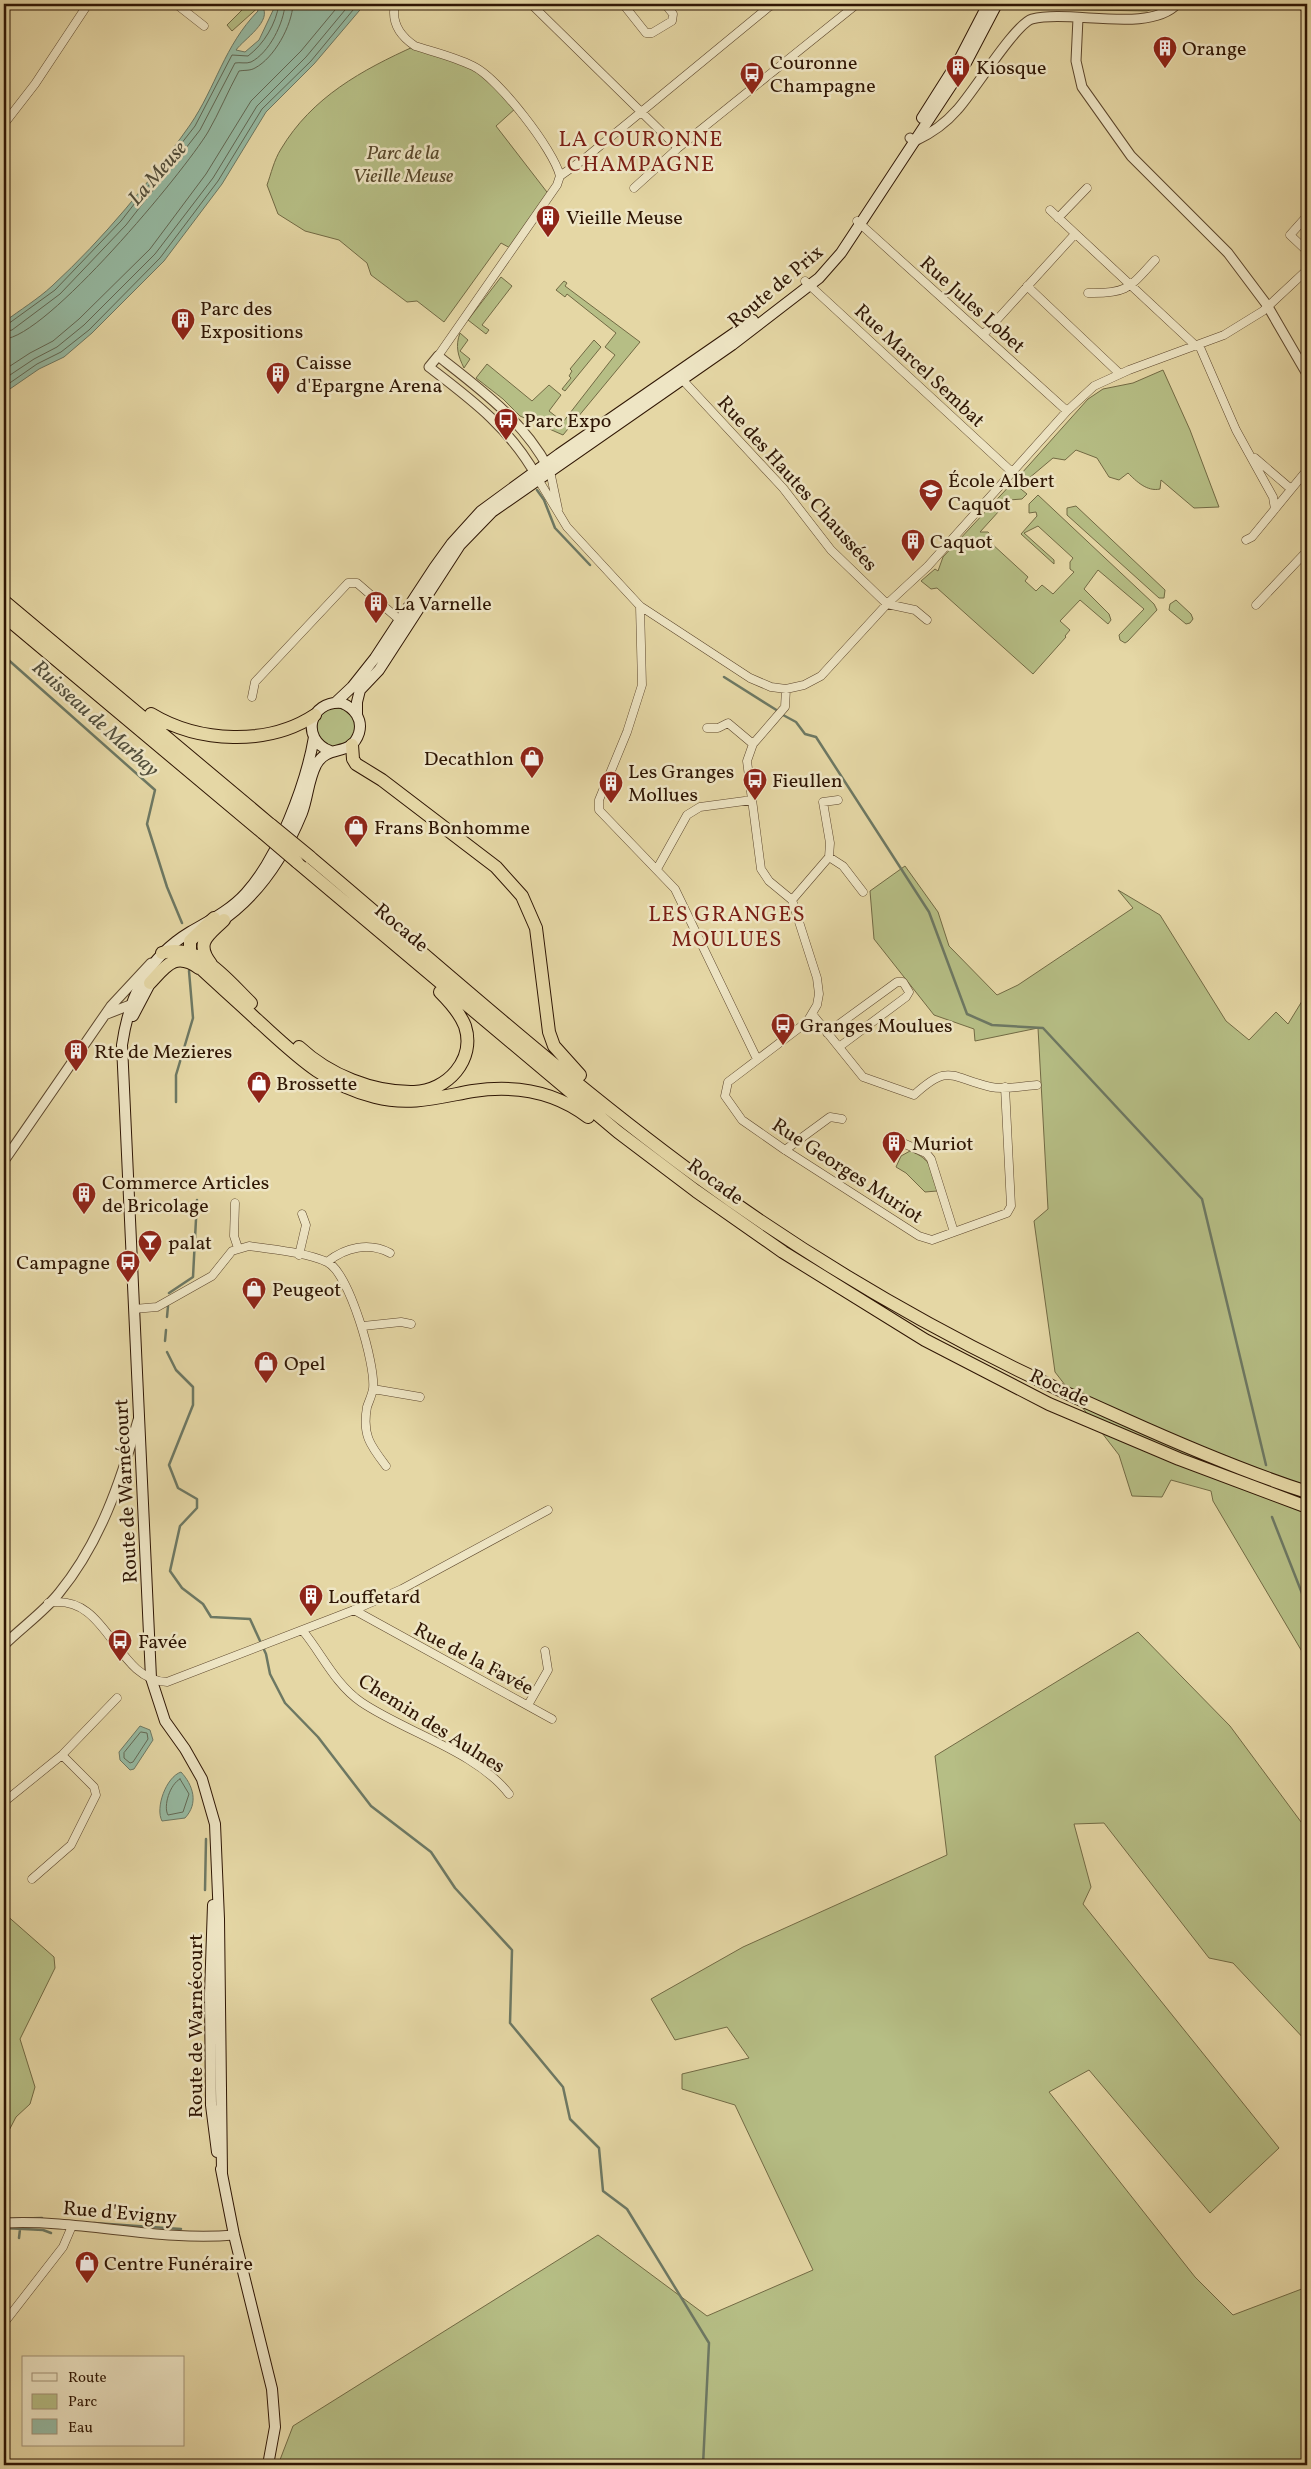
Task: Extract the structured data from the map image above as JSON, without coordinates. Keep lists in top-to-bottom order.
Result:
{
  "streets": {
    "highway": ["Rocade"],
    "main road": ["Route de Prix", "Route de Warnécourt"],
    "street": [
      "Rue Jules Lobet",
      "Rue Marcel Sembat",
      "Rue des Hautes Chaussées",
      "Rue Georges Muriot",
      "Rue de la Favée",
      "Chemin des Aulnes",
      "Rue d'Evigny"
    ]
  },
  "crossings": [
    ["Route de Prix", "Rue Jules Lobet"],
    ["Route de Prix", "Rue Marcel Sembat"],
    ["Route de Prix", "Rue des Hautes Chaussées"],
    ["Route de Warnécourt", "Rue d'Evigny"]
  ],
  "districts": ["LA COURONNE CHAMPAGNE", "LES GRANGES MOULUES"],
  "water": ["La Meuse", "Ruisseau de Marbay"],
  "parks": ["Parc de la Vieille Meuse"],
  "places": {
    "building": [
      "Orange",
      "Kiosque",
      "Vieille Meuse",
      "Parc des Expositions",
      "Caisse d'Epargne Arena",
      "Caquot",
      "La Varnelle",
      "Les Granges Mollues",
      "Rte de Mezieres",
      "Muriot",
      "Commerce Articles de Bricolage",
      "Louffetard"
    ],
    "bus stop": [
      "Couronne Champagne",
      "Parc Expo",
      "Fieullen",
      "Granges Moulues",
      "Campagne",
      "Favée"
    ],
    "school or university": ["École Albert Caquot"],
    "shop": [
      "Decathlon",
      "Frans Bonhomme",
      "Brossette",
      "Peugeot",
      "Opel",
      "Centre Funéraire"
    ],
    "bar": ["palat"]
  },
  "legend": ["Route", "Parc", "Eau"]
}
